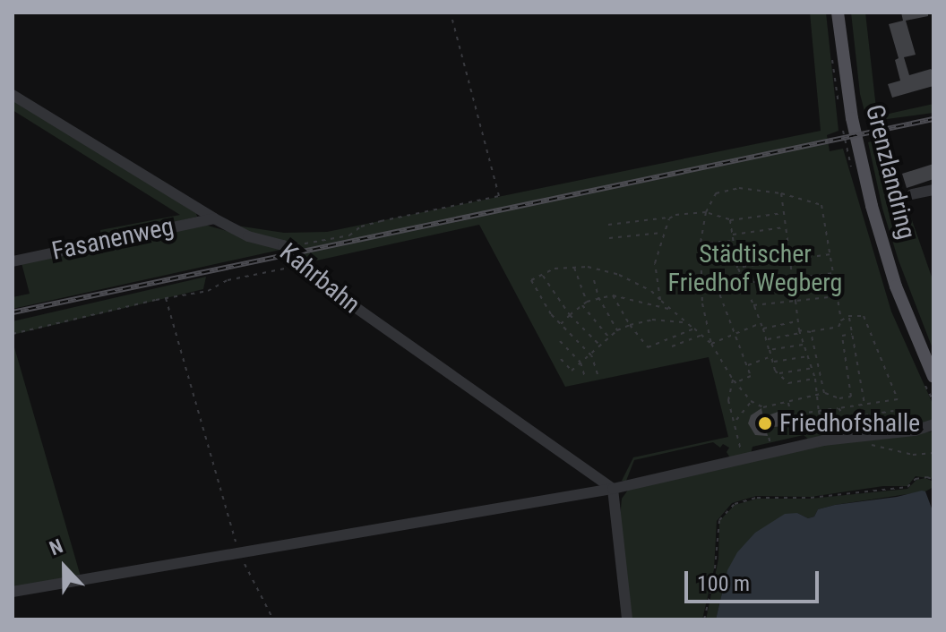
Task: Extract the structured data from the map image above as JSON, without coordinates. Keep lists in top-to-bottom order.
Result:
{
  "streets": {
    "main road": ["Grenzlandring"],
    "street": ["Fasanenweg", "Kahrbahn"]
  },
  "crossings": [
    ["Fasanenweg", "Kahrbahn"]
  ],
  "parks": ["Städtischer Friedhof Wegberg"],
  "places": ["Friedhofshalle"],
  "scale_bar": "100 m",
  "north": "top"
}
